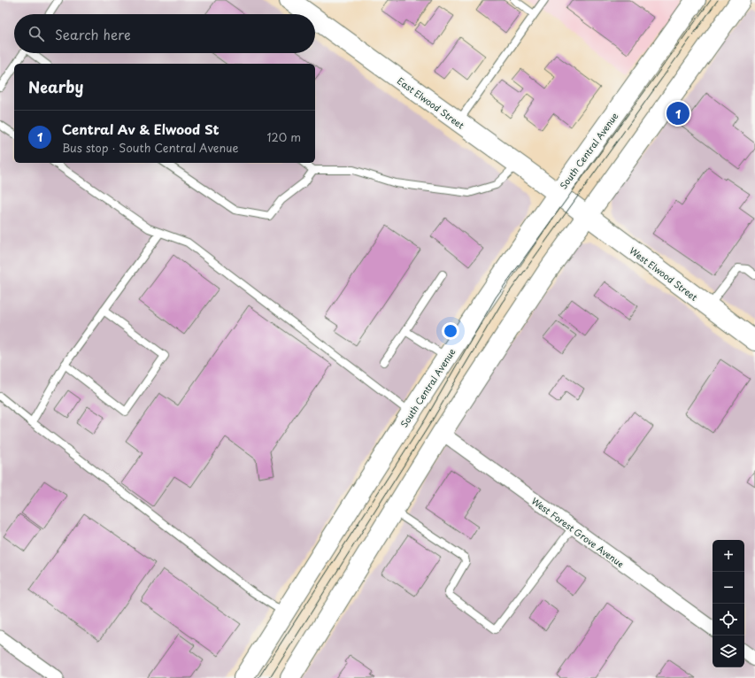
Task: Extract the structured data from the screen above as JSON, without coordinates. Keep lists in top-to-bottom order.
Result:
{
  "streets": {
    "main road": ["East Elwood Street", "South Central Avenue", "West Elwood Street"],
    "street": ["West Forest Grove Avenue"]
  },
  "crossings": [
    ["East Elwood Street", "South Central Avenue"],
    ["East Elwood Street", "West Elwood Street"]
  ],
  "page": {
    "search": "Search here",
    "heading": "Nearby",
    "pins": "1",
    "list": [
      {
        "mark": "1",
        "name": "Central Av & Elwood St",
        "note": "Bus stop · South Central Avenue",
        "value": "120 m"
      }
    ],
    "map_buttons": ["+", "−"]
  }
}
